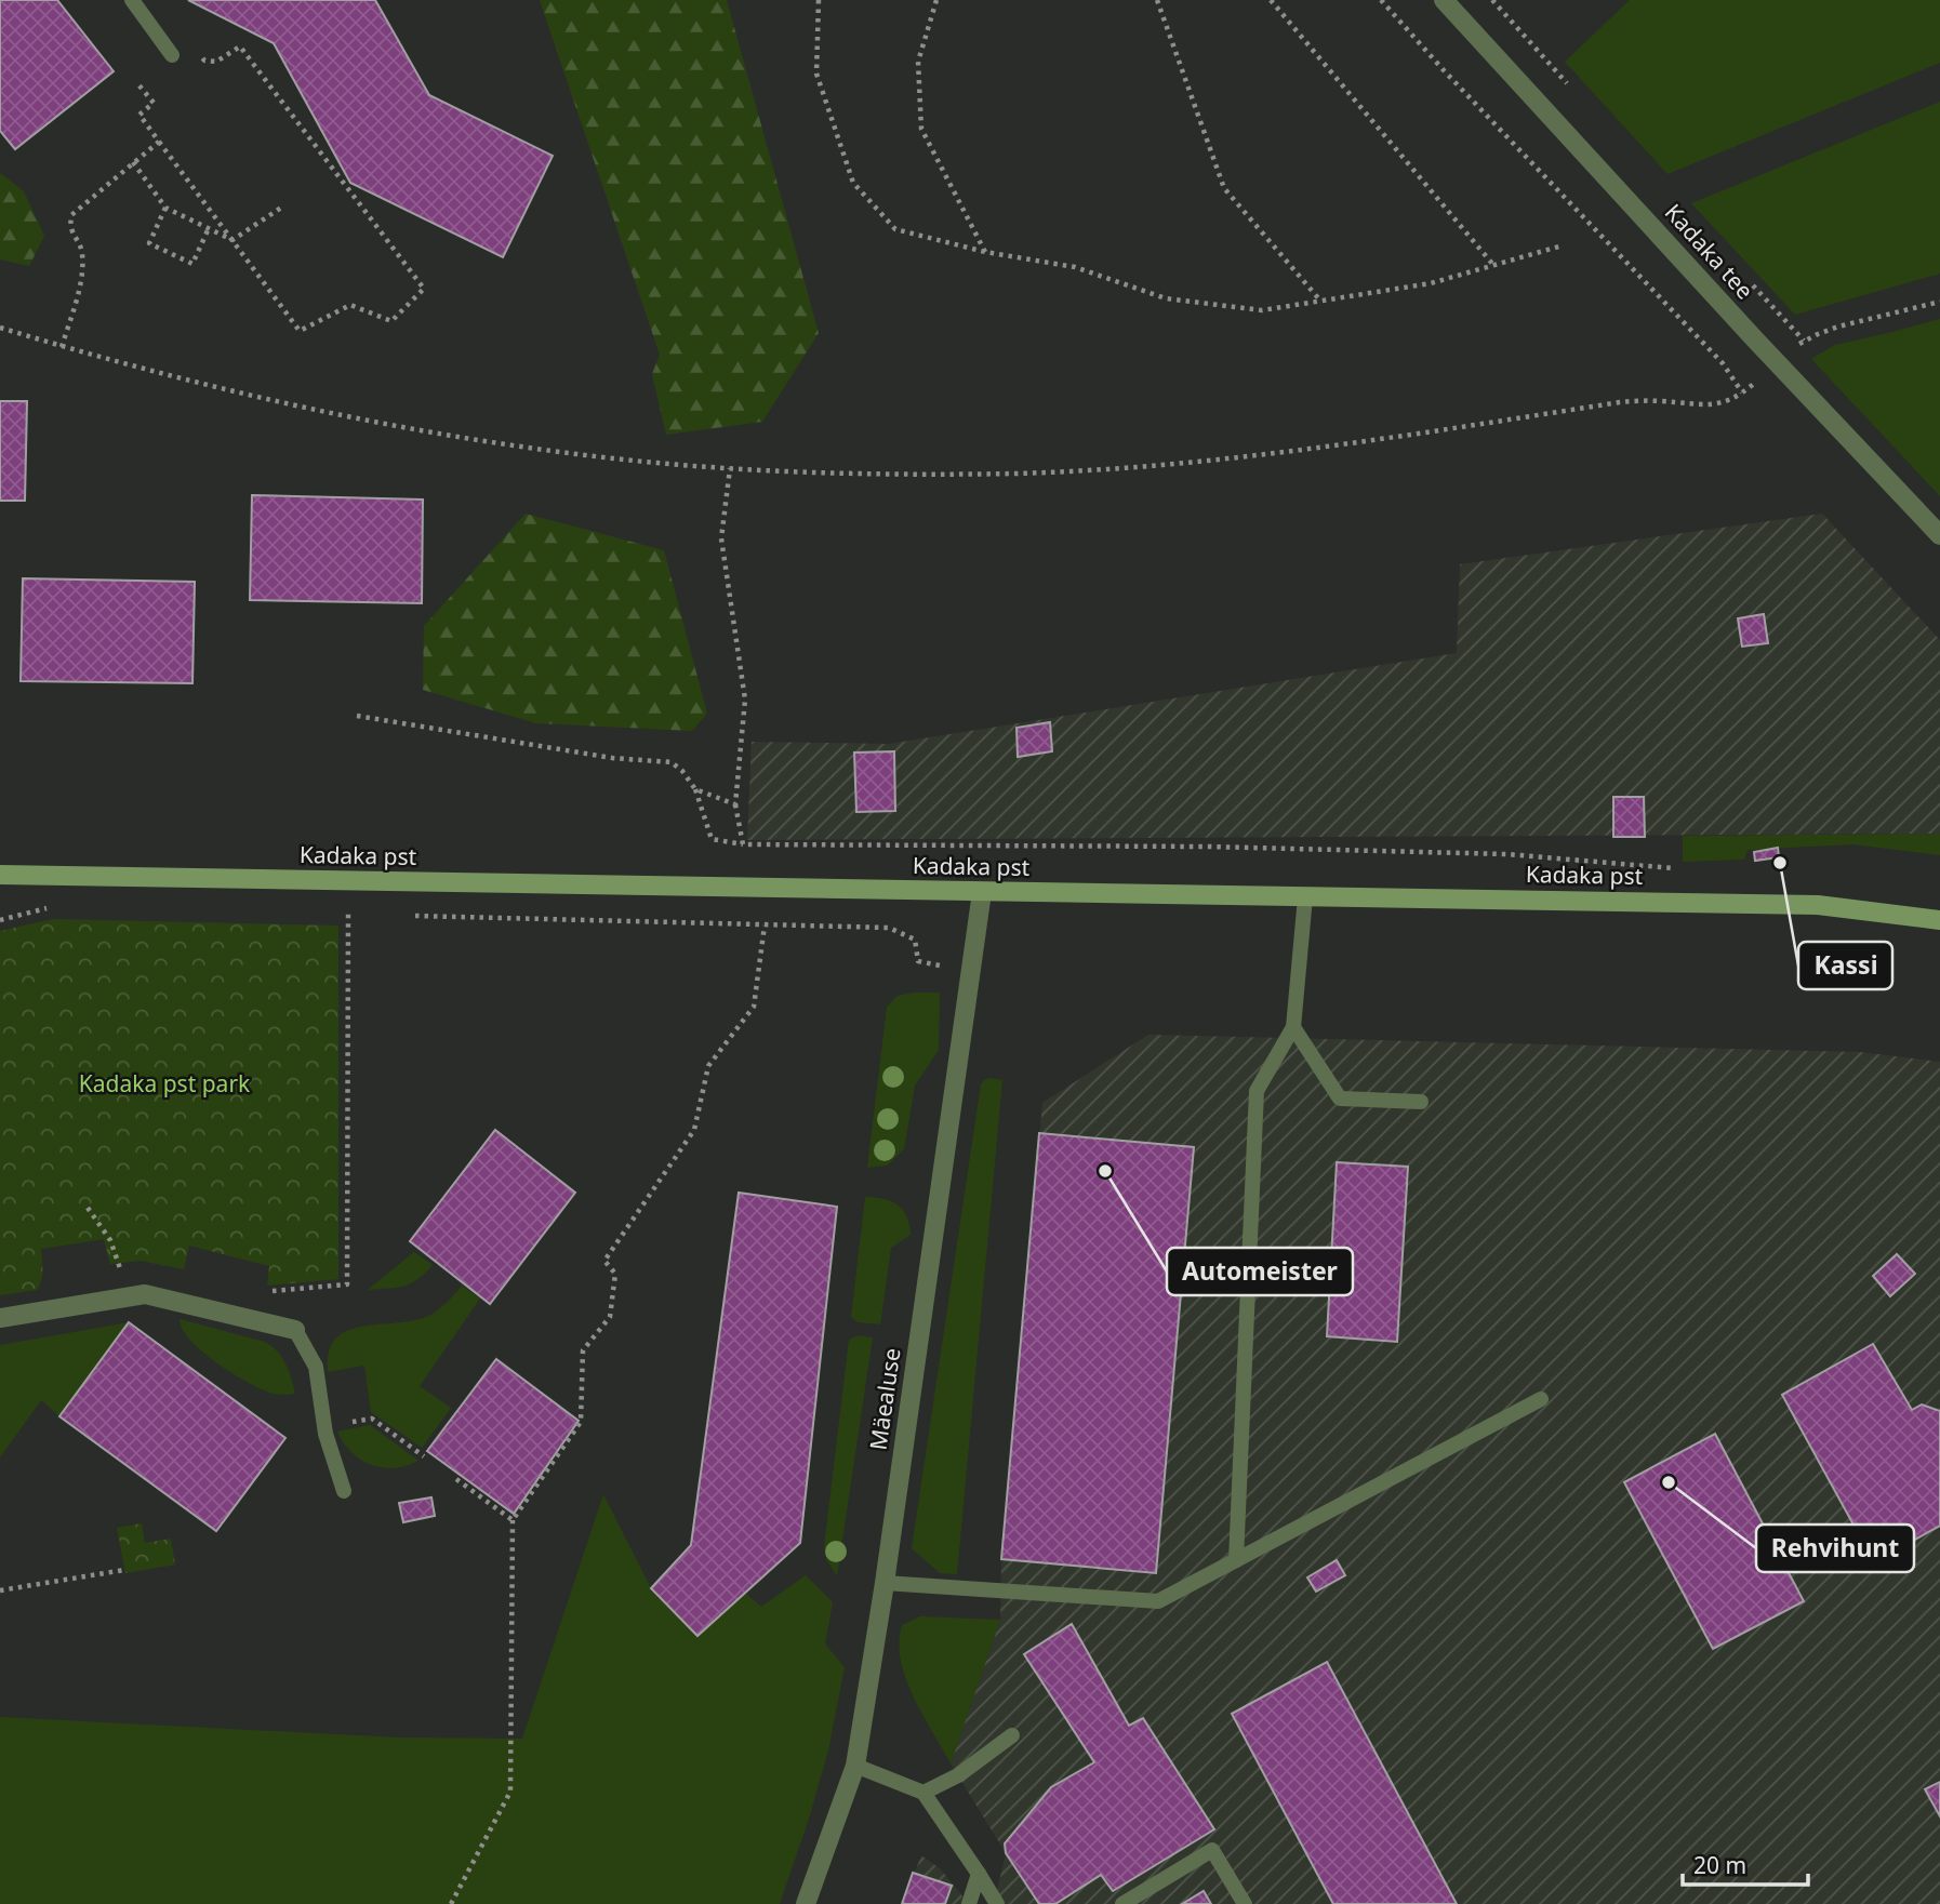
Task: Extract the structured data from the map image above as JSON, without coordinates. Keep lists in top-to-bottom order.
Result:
{
  "streets": {
    "main road": ["Kadaka pst"],
    "street": ["Kadaka tee", "Mäealuse"]
  },
  "crossings": [
    ["Kadaka pst", "Mäealuse"]
  ],
  "parks": ["Kadaka pst park"],
  "places": ["Kassi", "Automeister", "Rehvihunt"],
  "scale_bar": "20 m"
}
